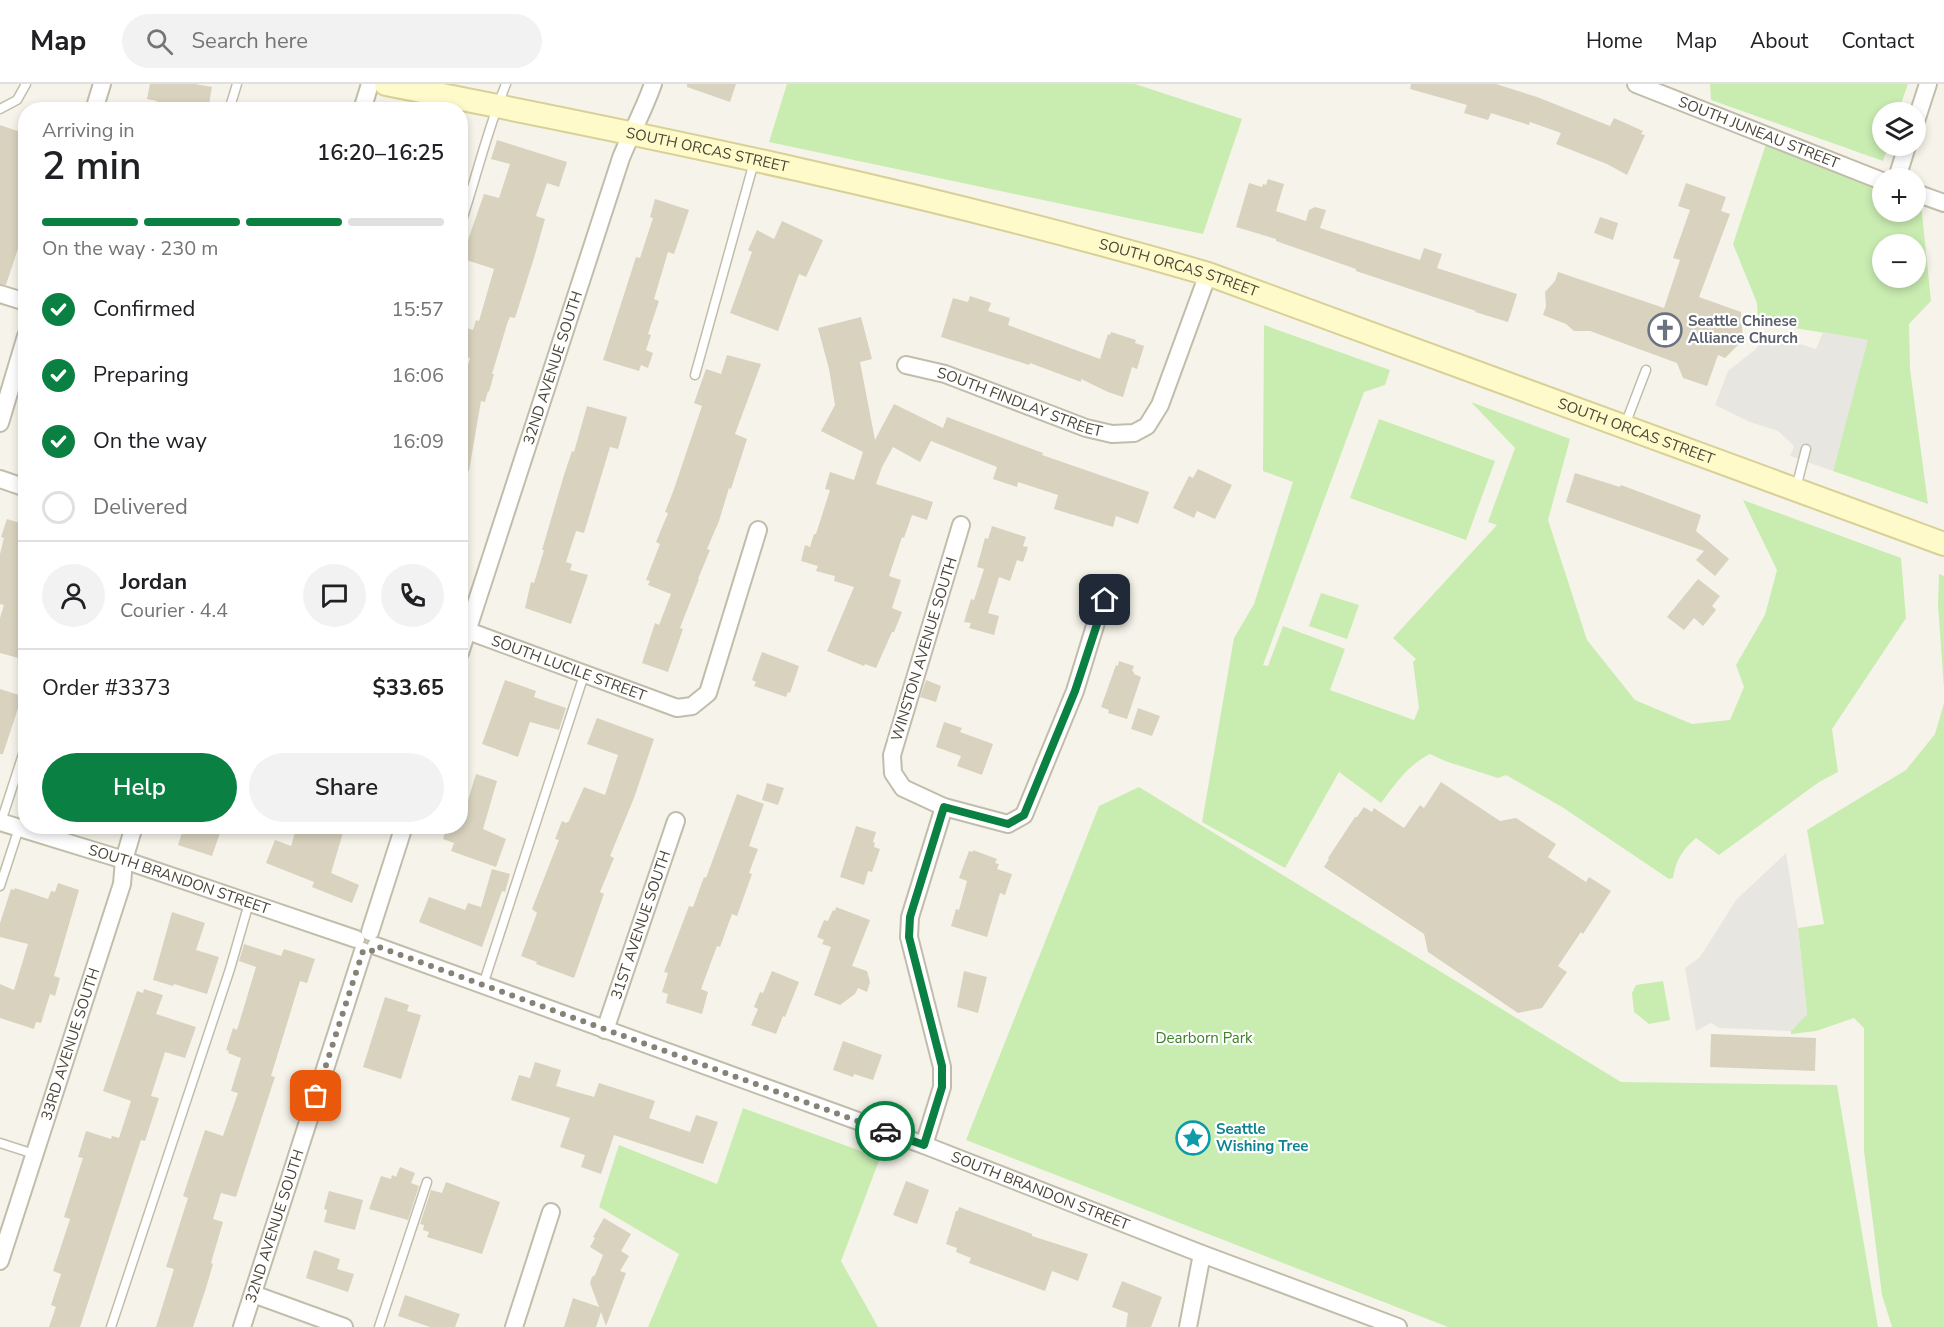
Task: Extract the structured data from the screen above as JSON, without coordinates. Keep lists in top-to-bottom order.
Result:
{
  "streets": {
    "street": [
      "SOUTH JUNEAU STREET",
      "SOUTH ORCAS STREET",
      "32ND AVENUE SOUTH",
      "SOUTH FINDLAY STREET",
      "WINSTON AVENUE SOUTH",
      "SOUTH LUCILE STREET",
      "SOUTH BRANDON STREET",
      "31ST AVENUE SOUTH",
      "33RD AVENUE SOUTH"
    ]
  },
  "crossings": [
    ["SOUTH ORCAS STREET", "32ND AVENUE SOUTH"],
    ["SOUTH ORCAS STREET", "SOUTH FINDLAY STREET"],
    ["32ND AVENUE SOUTH", "SOUTH BRANDON STREET"],
    ["SOUTH BRANDON STREET", "31ST AVENUE SOUTH"],
    ["SOUTH BRANDON STREET", "33RD AVENUE SOUTH"]
  ],
  "parks": ["Dearborn Park"],
  "places": {
    "church": ["Seattle Chinese Alliance Church"],
    "place": ["Seattle Wishing Tree"]
  },
  "page": {
    "header": "Map",
    "search": "Search here",
    "nav": [
      "Home",
      "Map",
      "About",
      "Contact"
    ],
    "map_buttons": ["+", "−"],
    "heading": ["2 min", "Arriving in", "16:20–16:25"],
    "panel": [
      "Jordan",
      "Courier · 4.4",
      "Order #3373",
      "$33.65"
    ],
    "bar": "On the way · 230 m",
    "list": [
      ["Confirmed", "15:57"],
      ["Preparing", "16:06"],
      ["On the way", "16:09"],
      "Delivered"
    ],
    "buttons": ["Help", "Share"]
  }
}
